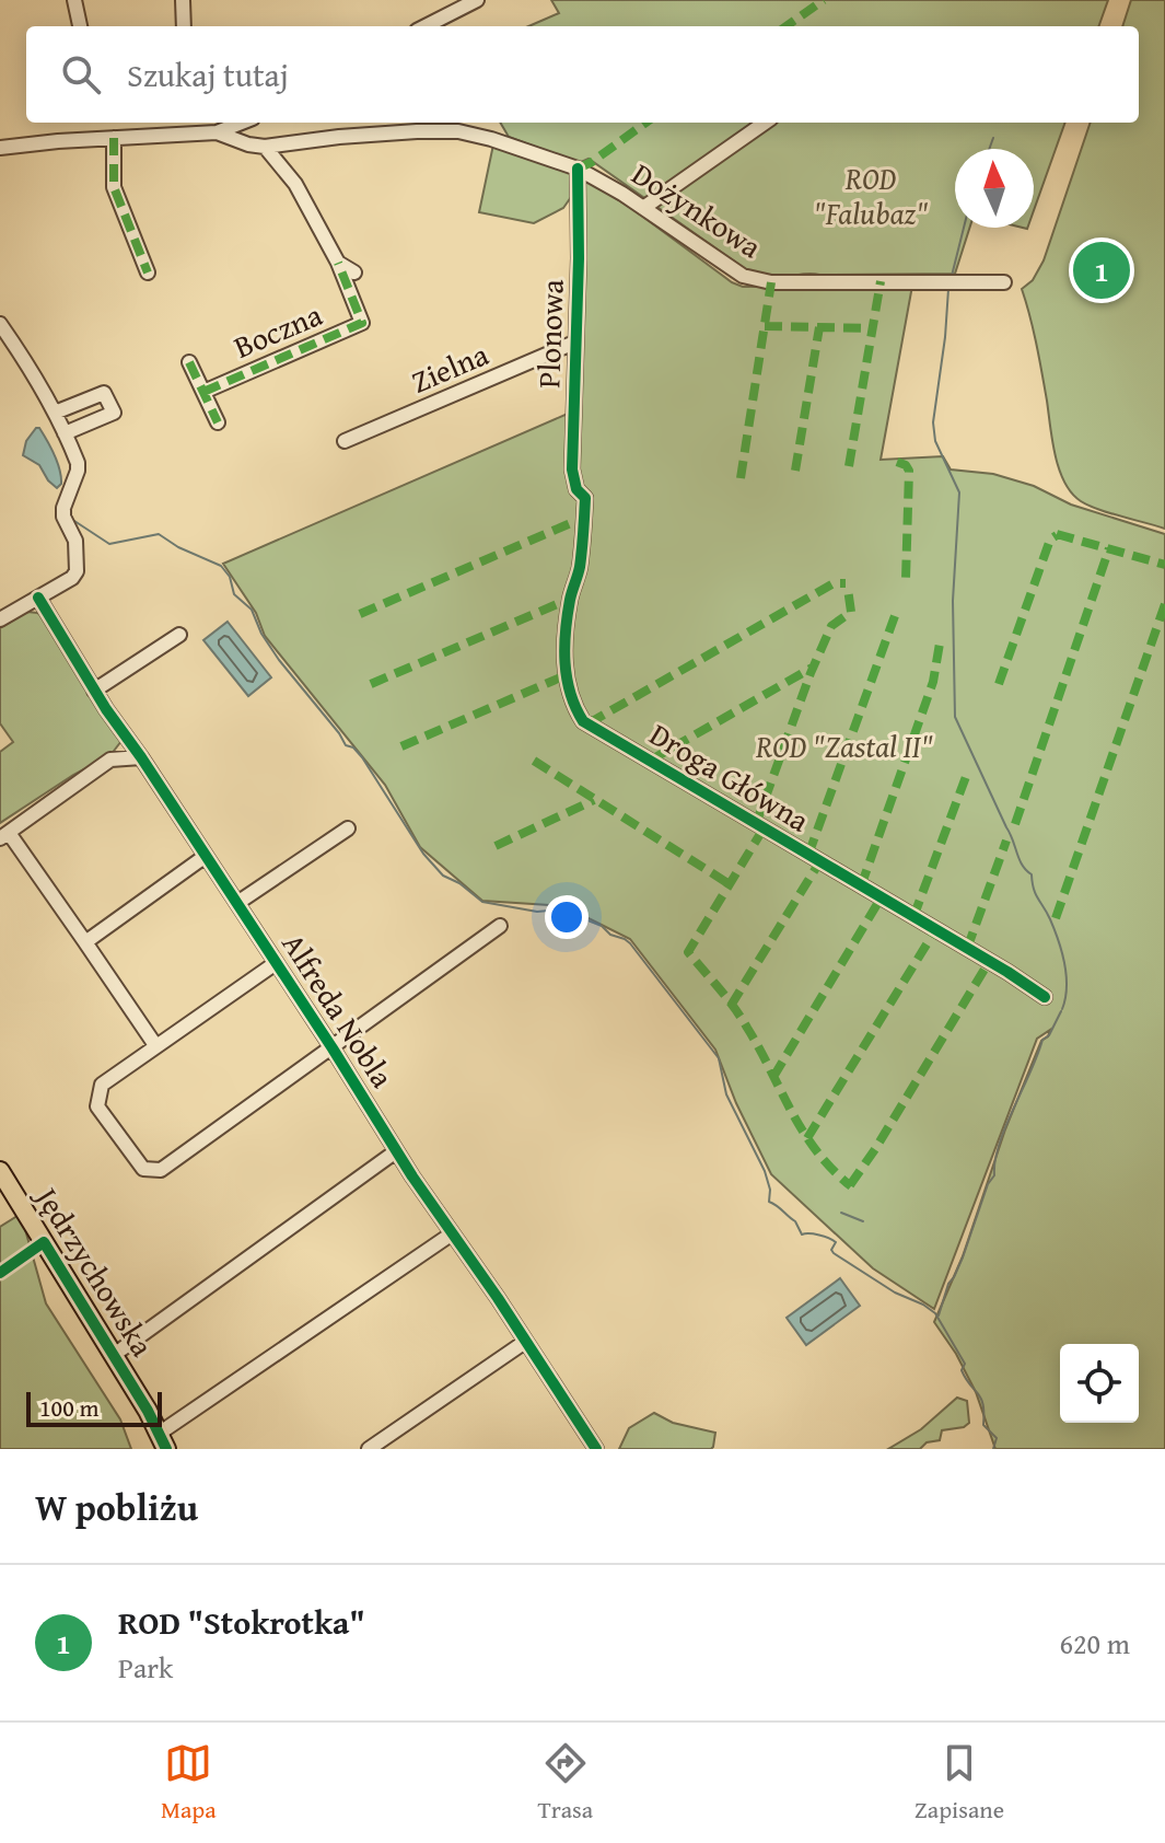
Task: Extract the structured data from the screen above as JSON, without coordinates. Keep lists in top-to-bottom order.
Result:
{
  "streets": {
    "main road": ["Jędrzychowska"],
    "street": [
      "Dożynkowa",
      "Boczna",
      "Plonowa",
      "Zielna",
      "Droga Główna",
      "Alfreda Nobla"
    ]
  },
  "crossings": [
    ["Dożynkowa", "Boczna"],
    ["Dożynkowa", "Plonowa"],
    ["Plonowa", "Zielna"],
    ["Plonowa", "Droga Główna"]
  ],
  "parks": ["ROD \"Falubaz\"", "ROD \"Zastal II\""],
  "scale_bar": "100 m",
  "north": "top",
  "page": {
    "search": "Szukaj tutaj",
    "pins": "1",
    "scale": "100 m",
    "heading": "W pobliżu",
    "list": [
      {
        "mark": "1",
        "name": "ROD \"Stokrotka\"",
        "note": "Park",
        "value": "620 m"
      }
    ],
    "nav": ["Mapa", "Trasa", "Zapisane"]
  }
}
